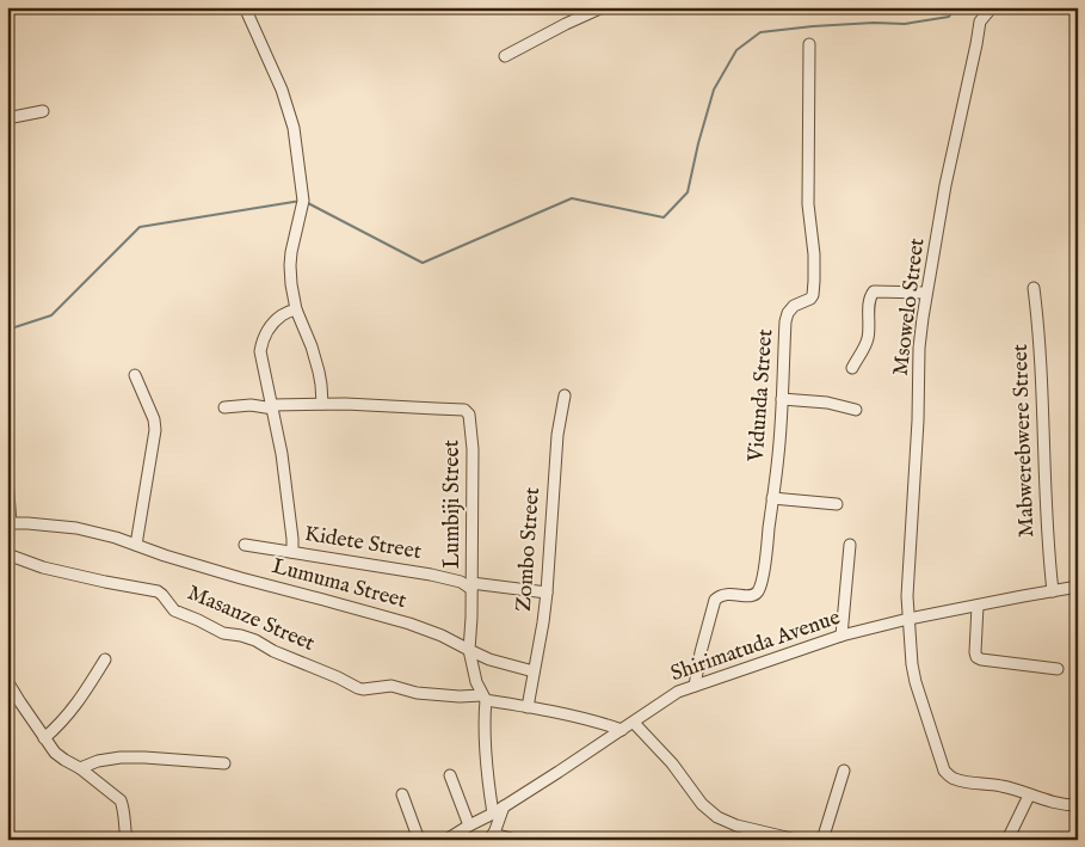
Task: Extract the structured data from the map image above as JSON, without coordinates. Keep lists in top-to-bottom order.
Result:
{
  "streets": {
    "street": [
      "Msowelo Street",
      "Vidunda Street",
      "Mabwerebwere Street",
      "Lumbiji Street",
      "Kidete Street",
      "Zombo Street",
      "Lumuma Street",
      "Masanze Street",
      "Shirimatuda Avenue"
    ]
  },
  "crossings": [
    ["Msowelo Street", "Shirimatuda Avenue"],
    ["Vidunda Street", "Shirimatuda Avenue"],
    ["Mabwerebwere Street", "Shirimatuda Avenue"],
    ["Lumbiji Street", "Kidete Street"],
    ["Lumbiji Street", "Lumuma Street"],
    ["Kidete Street", "Zombo Street"],
    ["Zombo Street", "Lumuma Street"]
  ]
}
